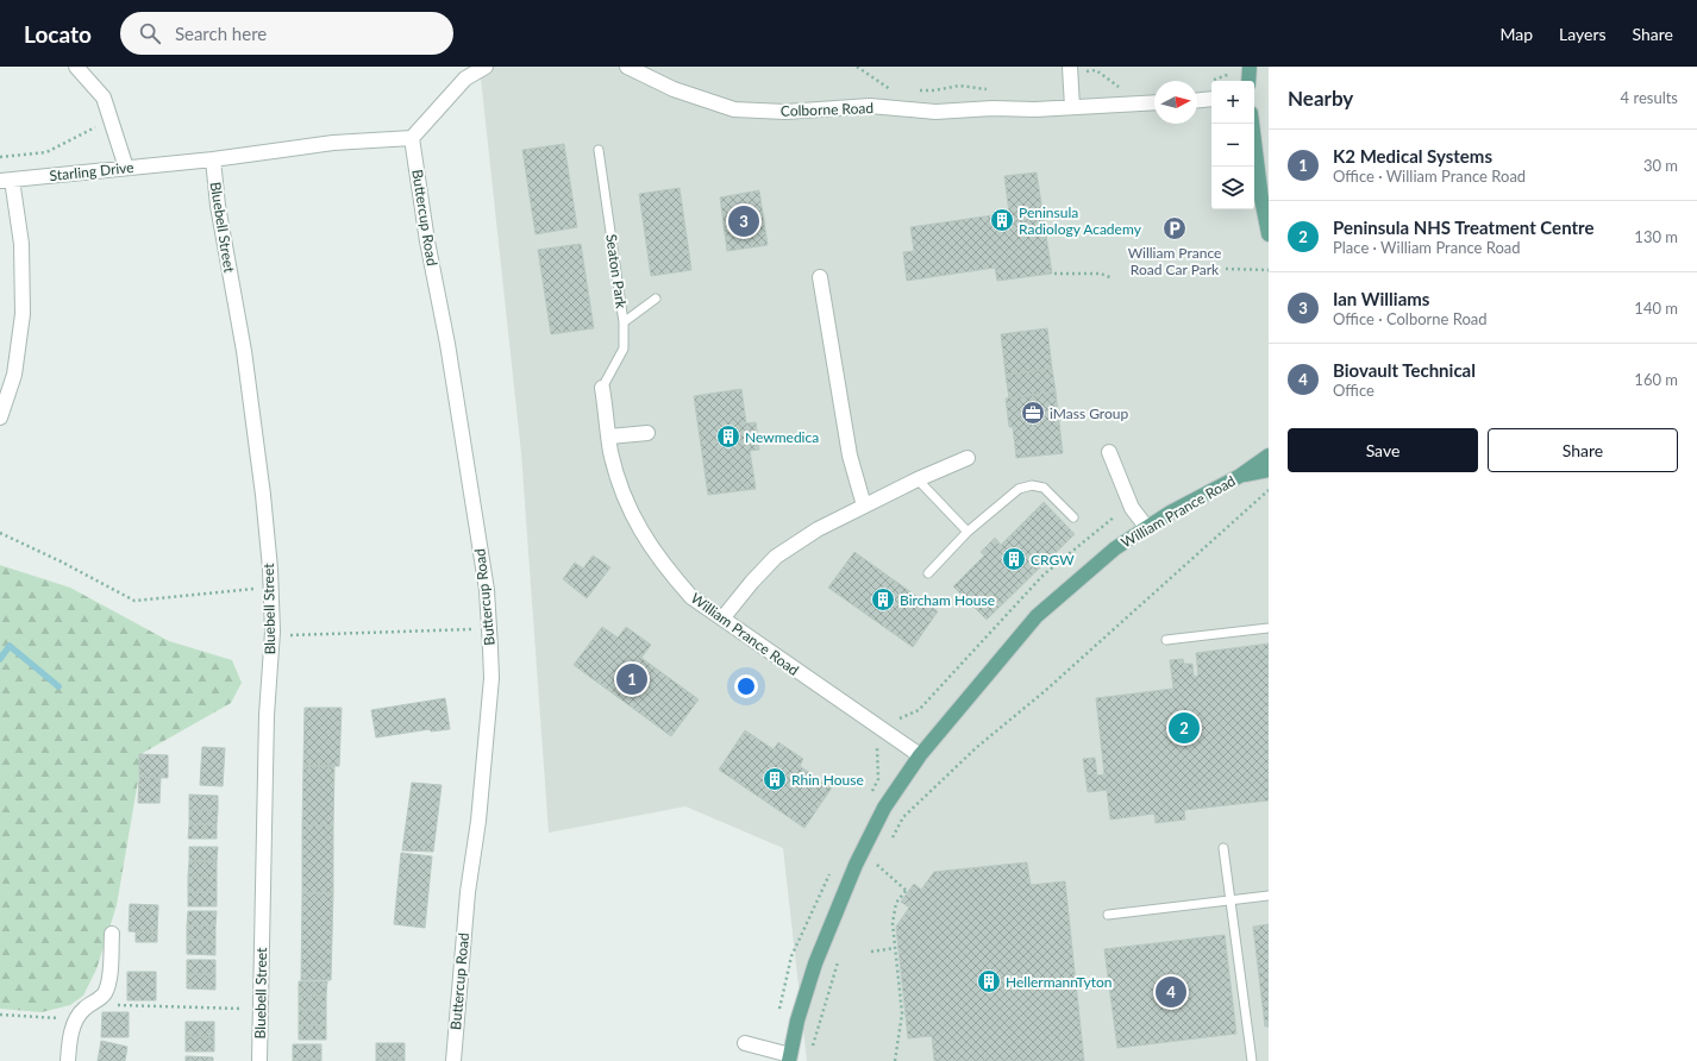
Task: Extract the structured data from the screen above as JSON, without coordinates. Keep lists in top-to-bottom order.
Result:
{
  "streets": {
    "main road": ["William Prance Road"],
    "street": [
      "Colborne Road",
      "Starling Drive",
      "Buttercup Road",
      "Bluebell Street"
    ],
    "lane": ["Seaton Park"]
  },
  "crossings": [
    ["Starling Drive", "Buttercup Road"],
    ["Starling Drive", "Bluebell Street"],
    ["Seaton Park", "William Prance Road"]
  ],
  "places": {
    "building": [
      "Peninsula Radiology Academy",
      "Newmedica",
      "CRGW",
      "Bircham House",
      "Rhin House",
      "HellermannTyton"
    ],
    "parking": ["William Prance Road Car Park"],
    "office": ["iMass Group"]
  },
  "north": "right",
  "page": {
    "header": "Locato",
    "search": "Search here",
    "nav": ["Map", "Layers", "Share"],
    "heading": ["Nearby", "4 results"],
    "map_buttons": ["+", "−"],
    "list": [
      {
        "mark": "1",
        "name": "K2 Medical Systems",
        "note": "Office · William Prance Road",
        "value": "30 m"
      },
      {
        "mark": "2",
        "name": "Peninsula NHS Treatment Centre",
        "note": "Place · William Prance Road",
        "value": "130 m"
      },
      {
        "mark": "3",
        "name": "Ian Williams",
        "note": "Office · Colborne Road",
        "value": "140 m"
      },
      {
        "mark": "4",
        "name": "Biovault Technical",
        "note": "Office",
        "value": "160 m"
      }
    ],
    "pins": [
      "3",
      "1",
      "2",
      "4"
    ],
    "buttons": ["Save", "Share"]
  }
}
